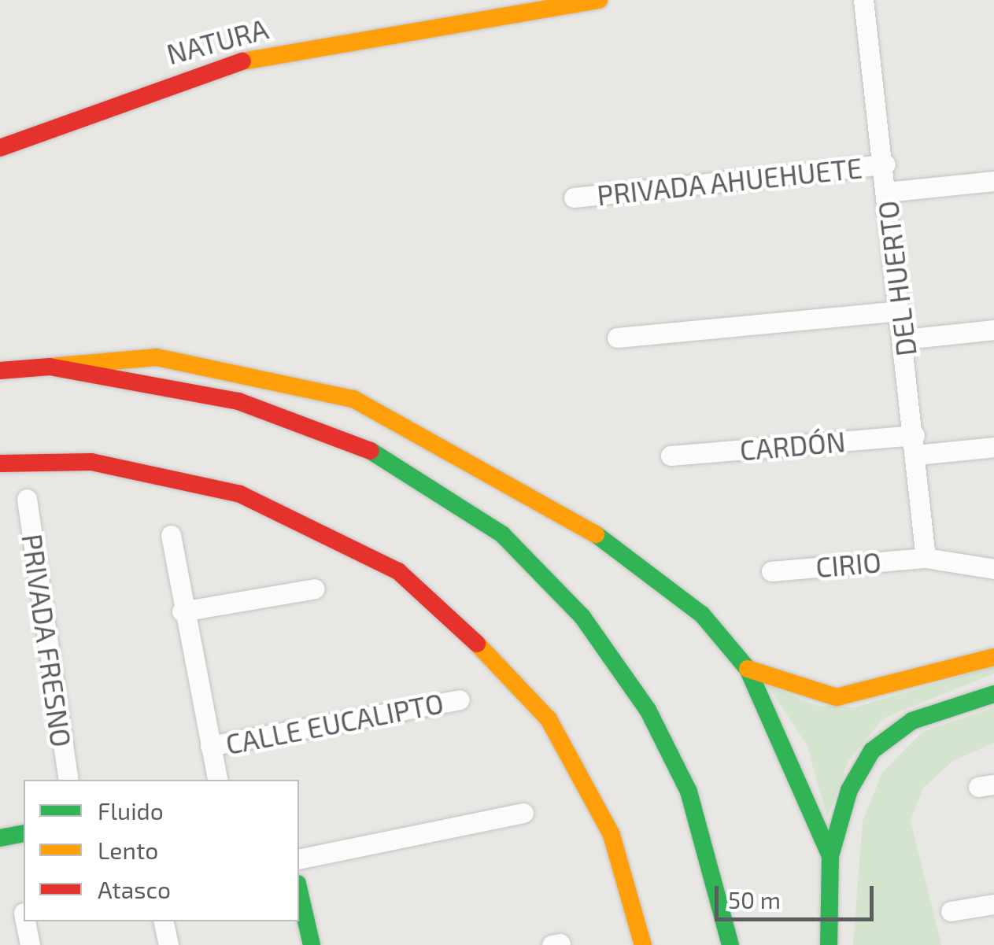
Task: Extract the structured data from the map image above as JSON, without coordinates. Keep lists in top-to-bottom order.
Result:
{
  "streets": {
    "main road": ["NATURA"],
    "street": [
      "PRIVADA AHUEHUETE",
      "DEL HUERTO",
      "CARDÓN",
      "CIRIO",
      "PRIVADA FRESNO",
      "CALLE EUCALIPTO"
    ]
  },
  "crossings": [
    ["PRIVADA AHUEHUETE", "DEL HUERTO"],
    ["DEL HUERTO", "CARDÓN"],
    ["DEL HUERTO", "CIRIO"]
  ],
  "legend": ["Fluido", "Lento", "Atasco"],
  "scale_bar": "50 m"
}
